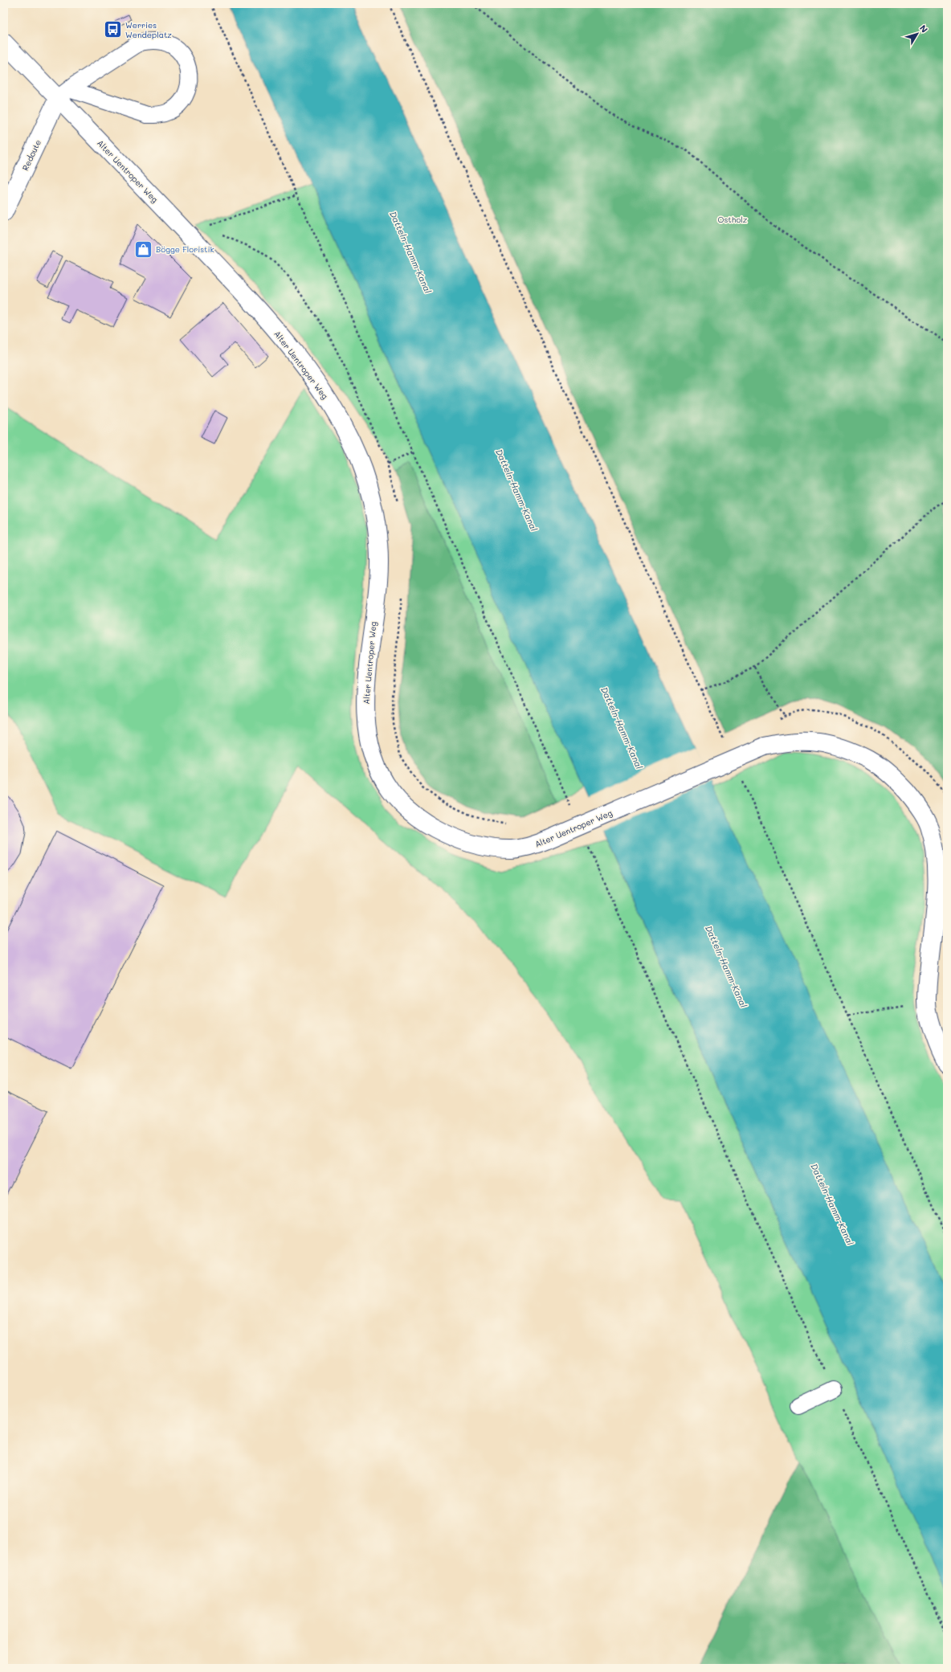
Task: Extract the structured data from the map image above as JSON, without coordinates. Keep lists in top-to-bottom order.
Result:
{
  "streets": {
    "street": ["Redoute", "Alter Uentroper Weg"]
  },
  "crossings": [
    ["Redoute", "Alter Uentroper Weg"]
  ],
  "water": ["Datteln-Hamm-Kanal"],
  "parks": ["Ostholz"],
  "places": {
    "bus stop": ["Werries Wendeplatz"],
    "shop": ["Bögge Floristik"]
  },
  "north": "top right"
}
